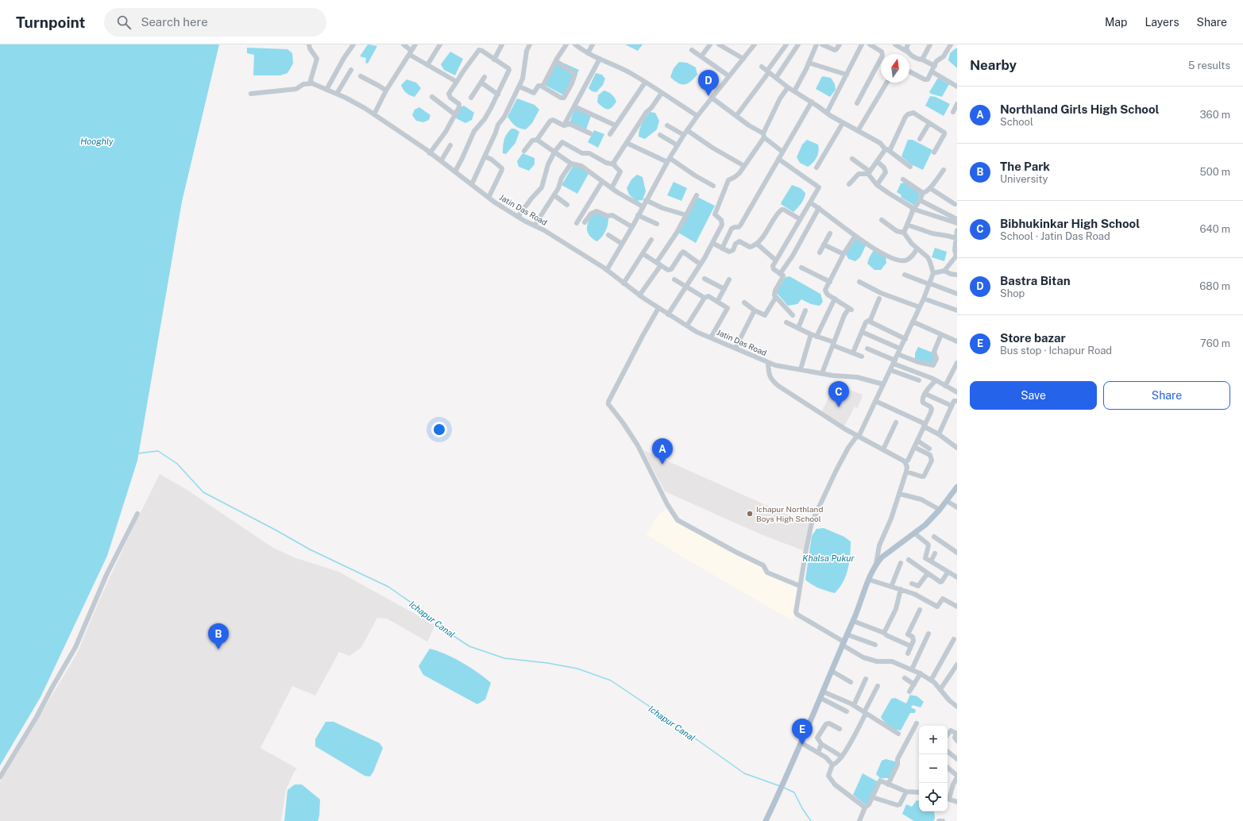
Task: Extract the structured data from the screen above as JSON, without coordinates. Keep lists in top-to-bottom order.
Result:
{
  "streets": {
    "street": ["Jatin Das Road"]
  },
  "water": ["Hooghly", "Khalsa Pukur", "Ichapur Canal"],
  "places": ["Ichapur Northland Boys High School"],
  "north": "top",
  "page": {
    "header": "Turnpoint",
    "search": "Search here",
    "nav": ["Map", "Layers", "Share"],
    "heading": ["Nearby", "5 results"],
    "pins": [
      "D",
      "C",
      "A",
      "B",
      "E"
    ],
    "list": [
      {
        "mark": "A",
        "name": "Northland Girls High School",
        "note": "School",
        "value": "360 m"
      },
      {
        "mark": "B",
        "name": "The Park",
        "note": "University",
        "value": "500 m"
      },
      {
        "mark": "C",
        "name": "Bibhukinkar High School",
        "note": "School · Jatin Das Road",
        "value": "640 m"
      },
      {
        "mark": "D",
        "name": "Bastra Bitan",
        "note": "Shop",
        "value": "680 m"
      },
      {
        "mark": "E",
        "name": "Store bazar",
        "note": "Bus stop · Ichapur Road",
        "value": "760 m"
      }
    ],
    "buttons": ["Save", "Share"],
    "map_buttons": ["+", "−"]
  }
}
